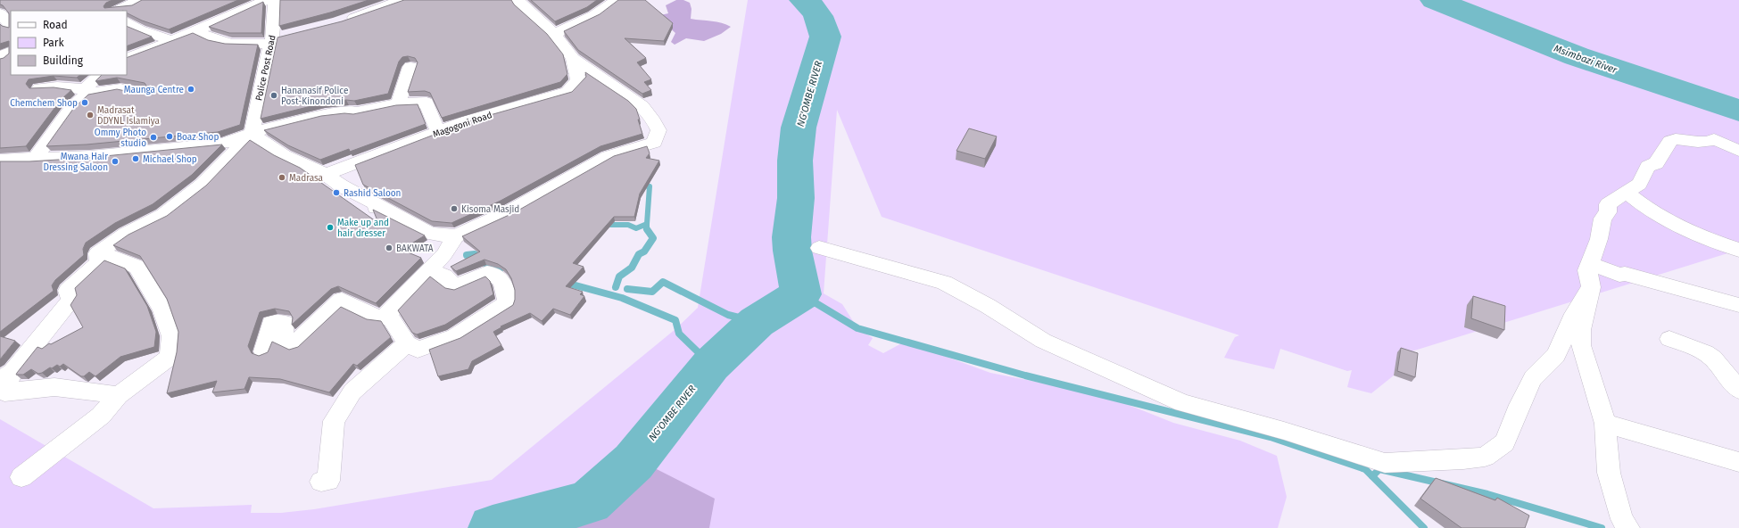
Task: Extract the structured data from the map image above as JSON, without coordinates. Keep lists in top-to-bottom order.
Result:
{
  "streets": {
    "street": ["Police Post Road", "Magogoni Road"]
  },
  "water": ["Msimbazi River", "NG'OMBE RIVER"],
  "places": [
    "Maunga Centre",
    "Hananasif Police Post-Kinondoni",
    "Chemchem Shop",
    "Madrasat DDYNL Islamiya",
    "Boaz Shop",
    "Ommy Photo studio",
    "Michael Shop",
    "Mwana Hair Dressing Saloon",
    "Madrasa",
    "Rashid Saloon",
    "Kisoma Masjid",
    "Make up and hair dresser",
    "BAKWATA"
  ],
  "legend": ["Road", "Park", "Building"]
}
